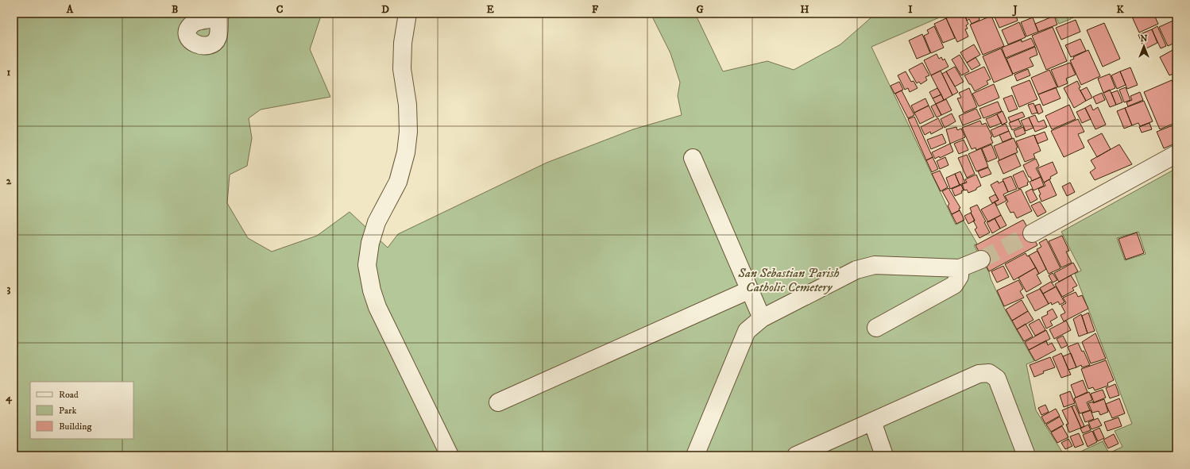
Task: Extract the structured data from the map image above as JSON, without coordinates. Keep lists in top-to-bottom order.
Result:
{
  "parks": ["San Sebastian Parish Catholic Cemetery"],
  "legend": ["Road", "Park", "Building"],
  "north": "top",
  "grid": {
    "columns": [
      "A",
      "B",
      "C",
      "D",
      "E",
      "F",
      "G",
      "H",
      "I",
      "J",
      "K"
    ],
    "rows": [
      "1",
      "2",
      "3",
      "4"
    ]
  }
}
